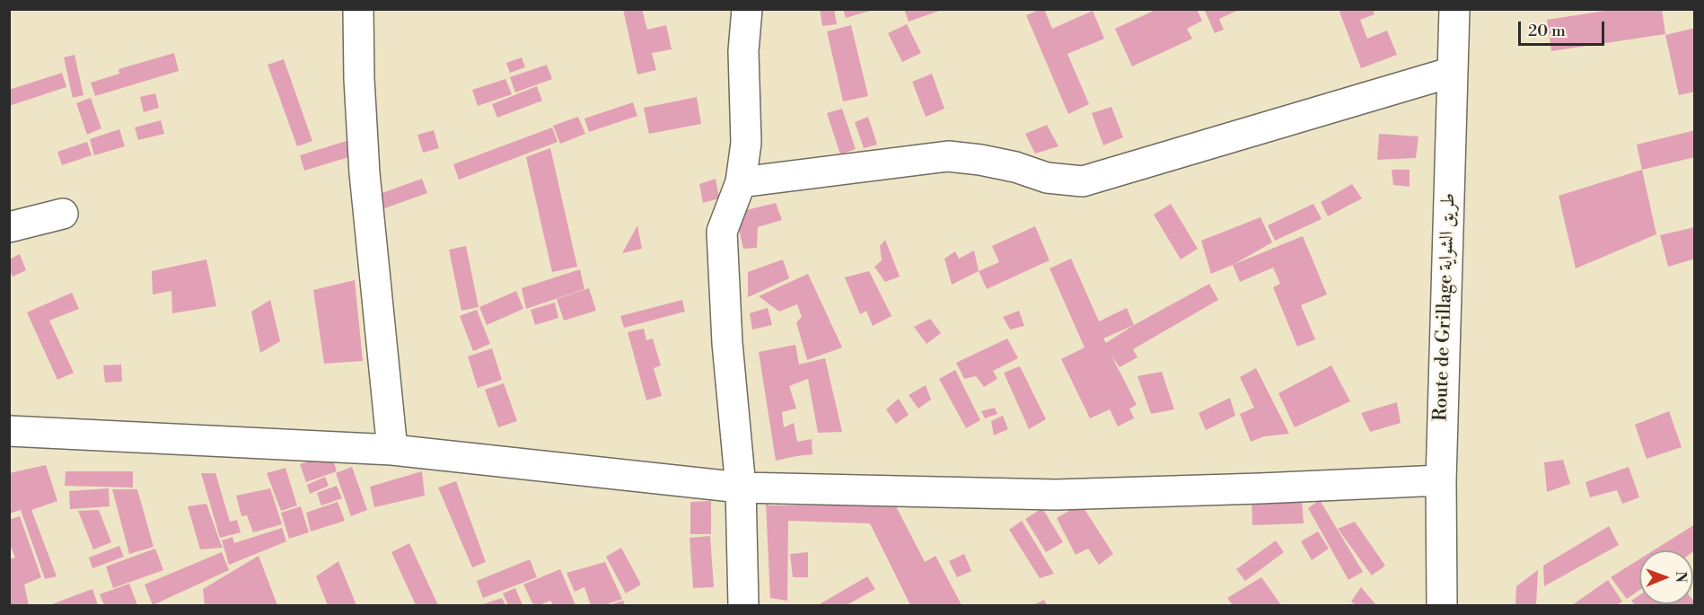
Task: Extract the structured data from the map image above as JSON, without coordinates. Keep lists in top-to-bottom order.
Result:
{
  "streets": {
    "street": ["Route de Grillage طريق الشواية"]
  },
  "scale_bar": "20 m",
  "north": "right"
}
